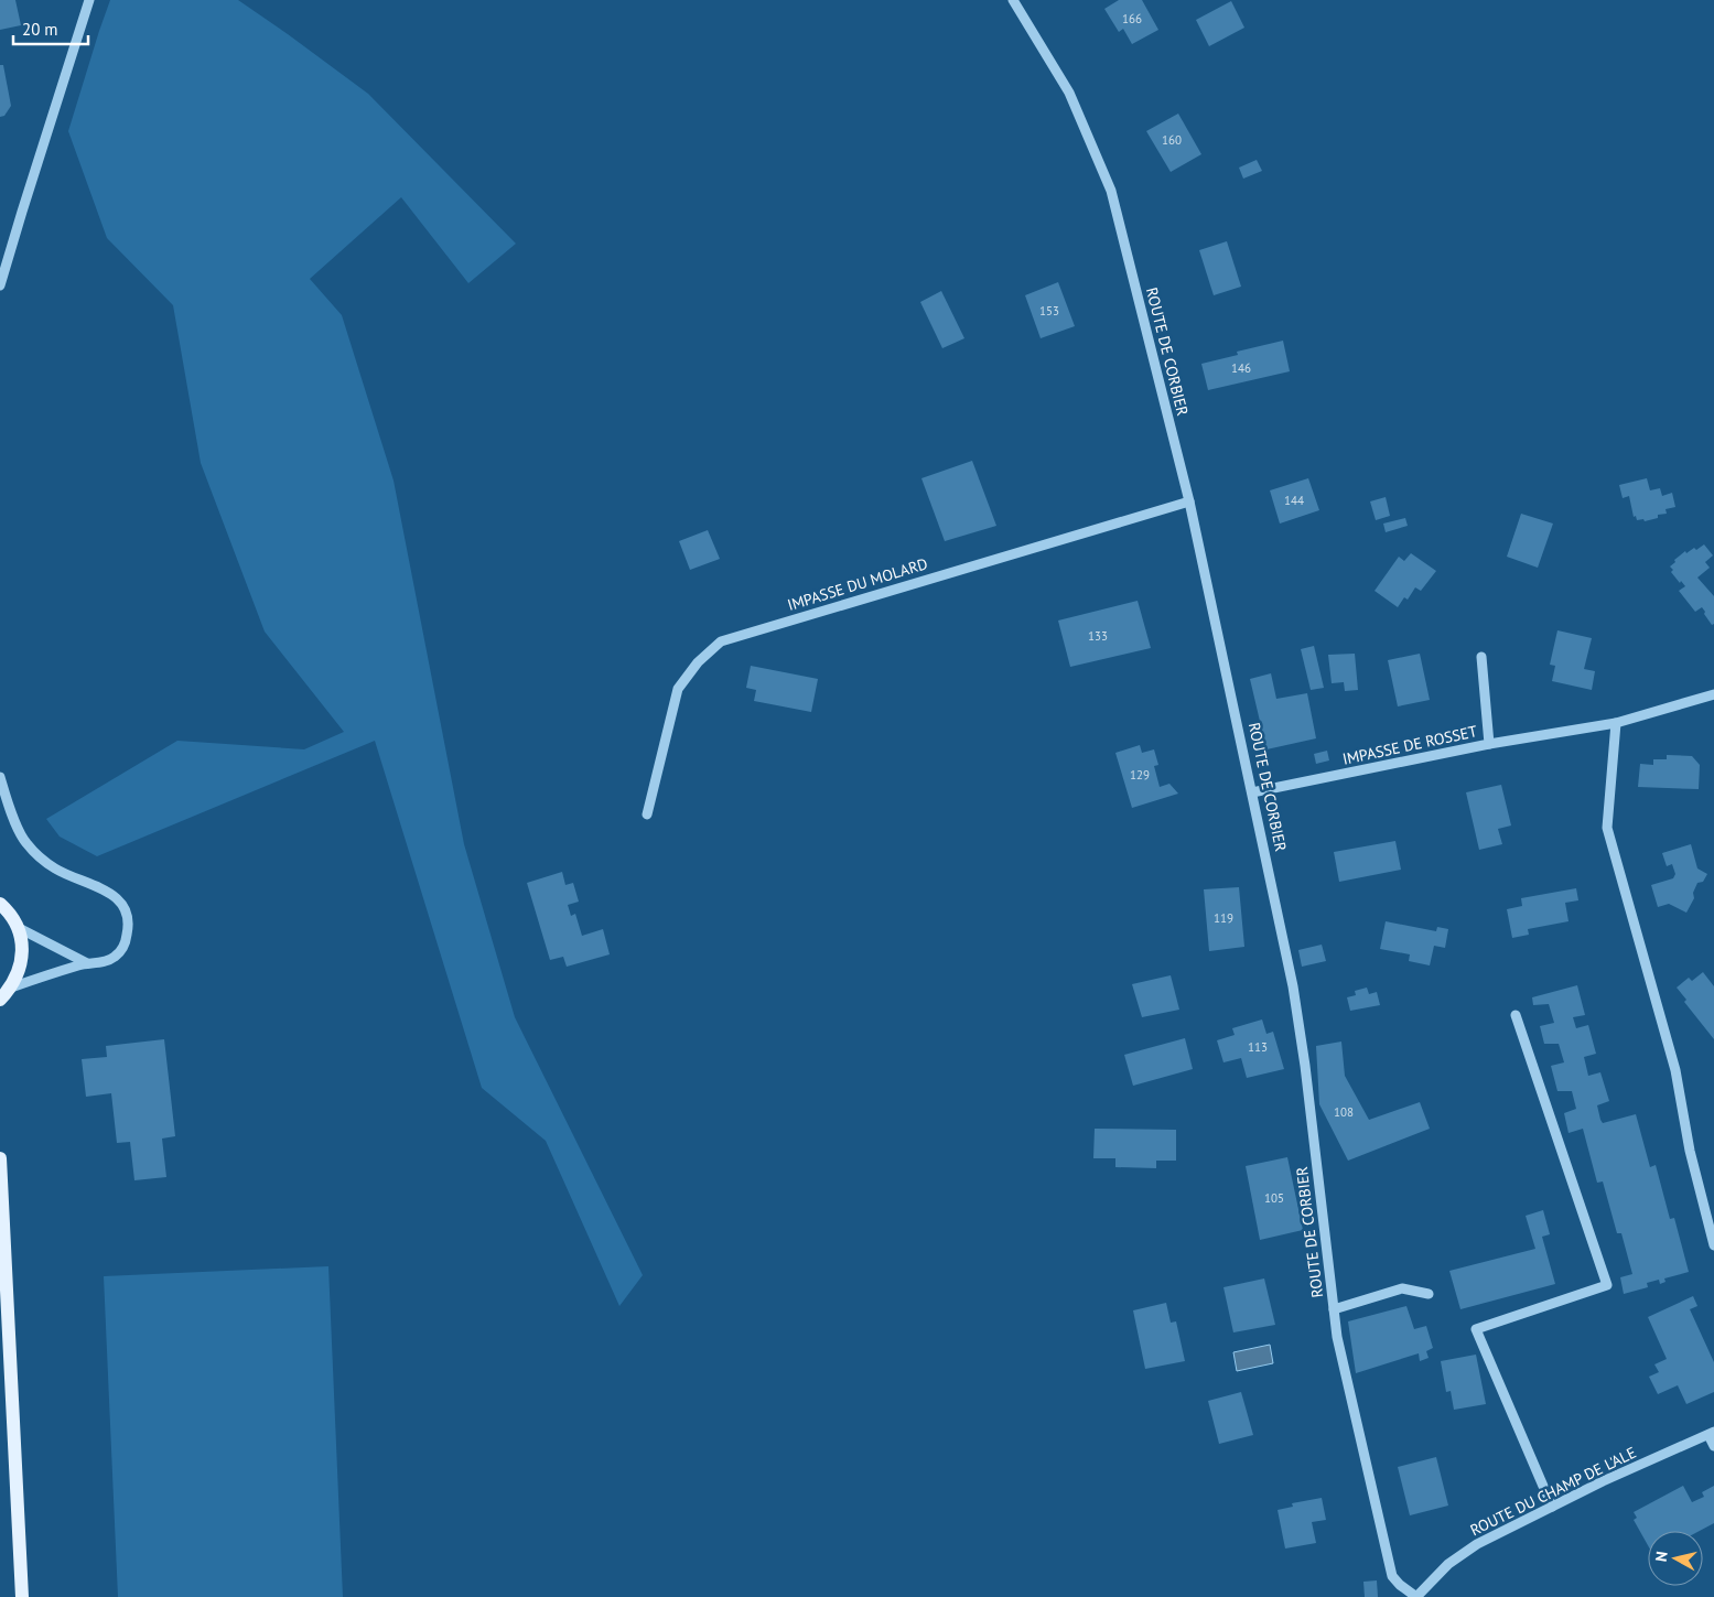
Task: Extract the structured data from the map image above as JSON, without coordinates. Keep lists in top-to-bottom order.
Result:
{
  "streets": {
    "street": [
      "ROUTE DE CORBIER",
      "IMPASSE DU MOLARD",
      "IMPASSE DE ROSSET",
      "ROUTE DU CHAMP DE L'ALE"
    ]
  },
  "crossings": [
    ["ROUTE DE CORBIER", "IMPASSE DU MOLARD"],
    ["ROUTE DE CORBIER", "IMPASSE DE ROSSET"],
    ["ROUTE DE CORBIER", "ROUTE DU CHAMP DE L'ALE"]
  ],
  "house_numbers": [
    "166",
    "160",
    "153",
    "146",
    "144",
    "133",
    "129",
    "119",
    "113",
    "108",
    "105"
  ],
  "scale_bar": "20 m",
  "north": "left"
}
